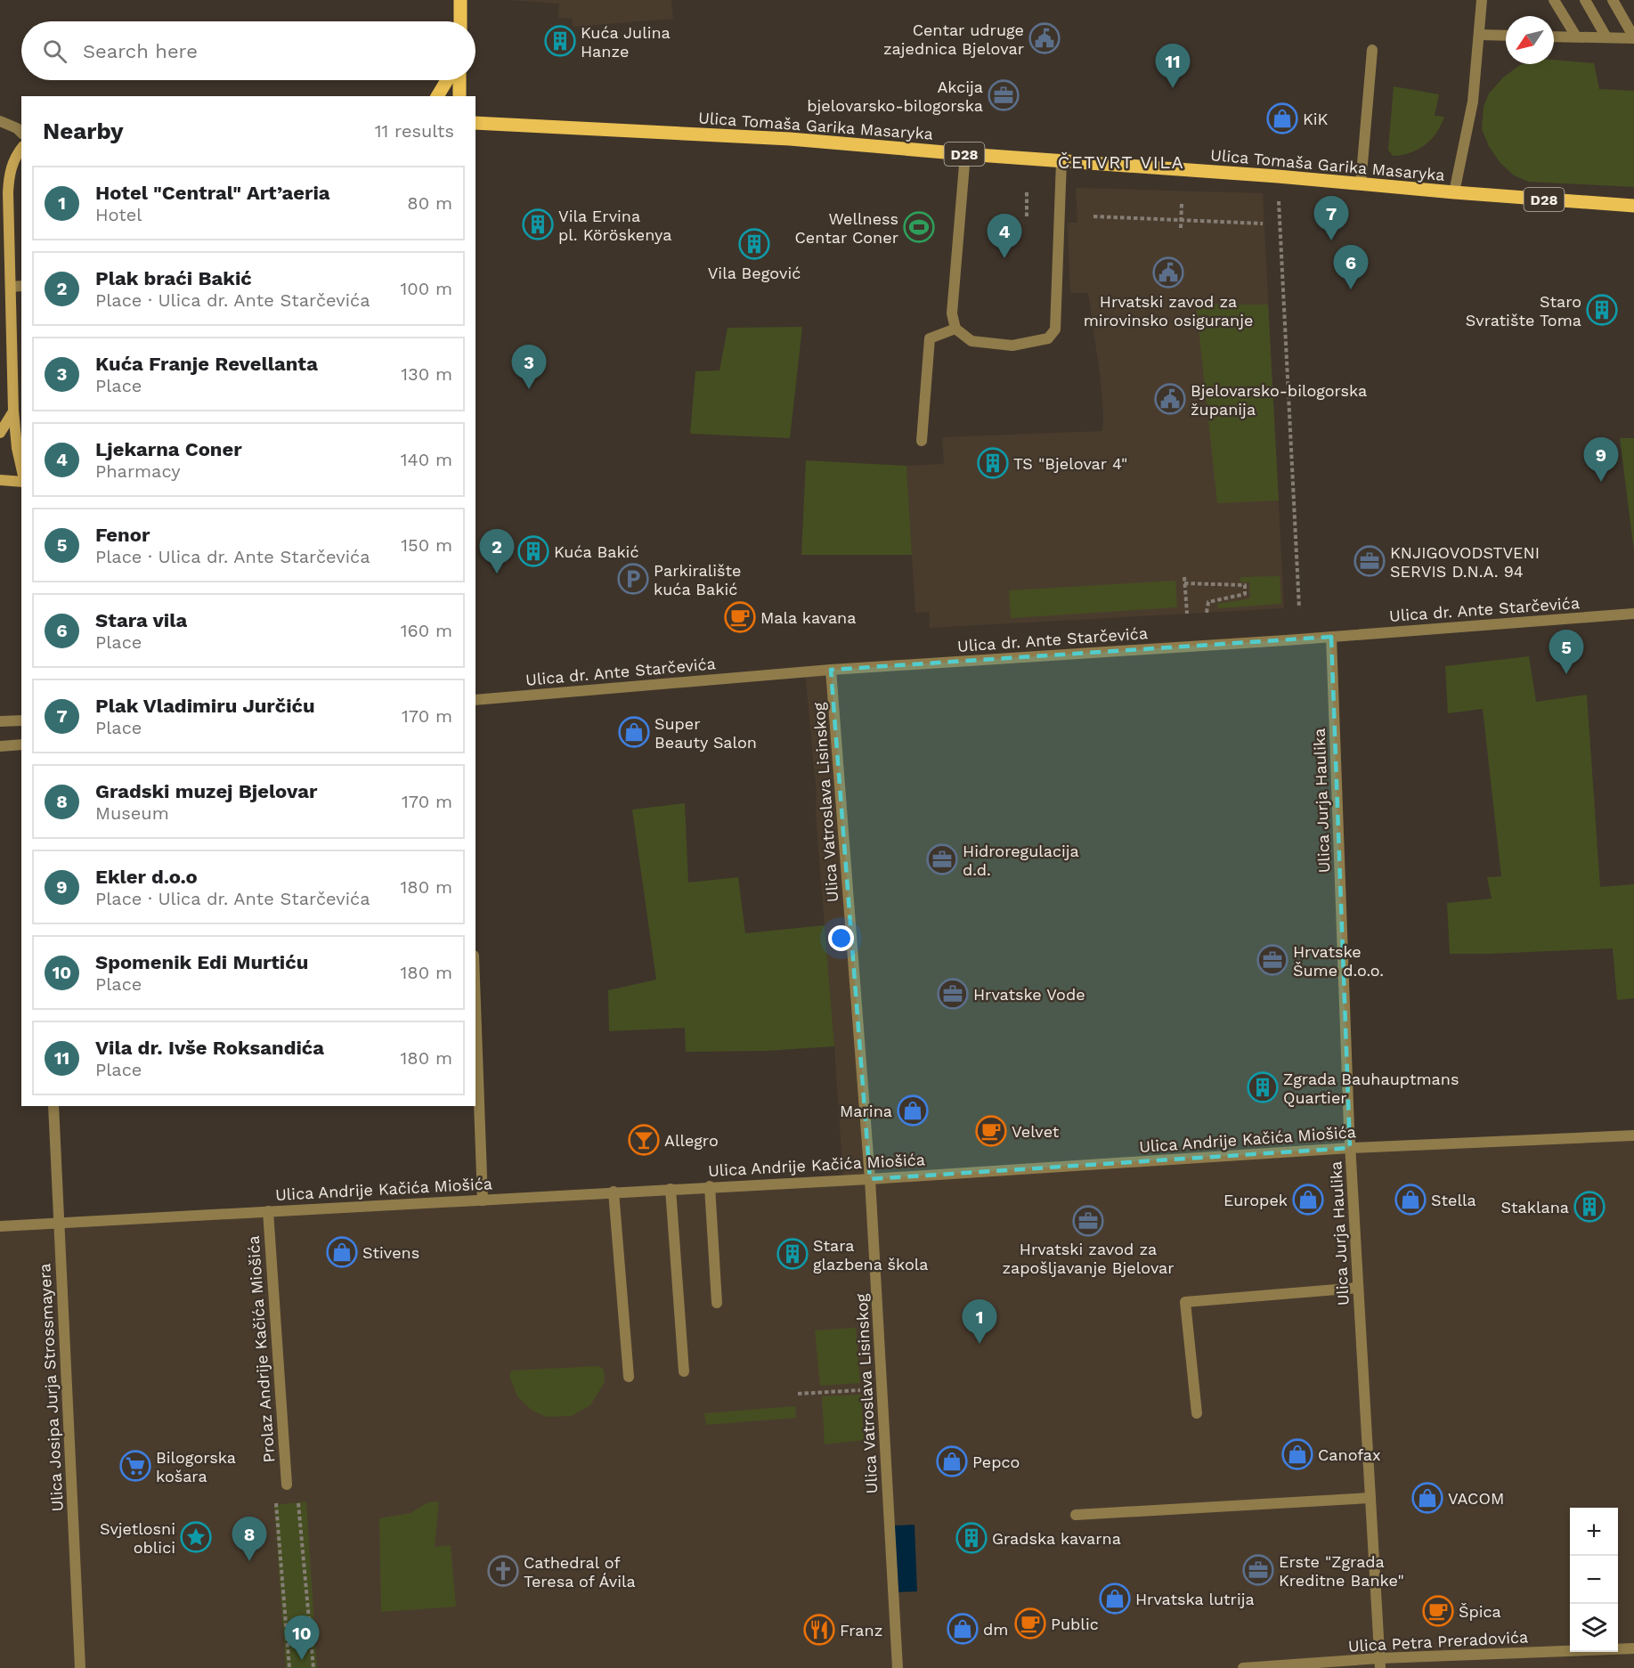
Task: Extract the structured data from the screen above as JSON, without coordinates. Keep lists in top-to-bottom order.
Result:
{
  "streets": {
    "main road": ["Ulica Tomaša Garika Masaryka", "D28"],
    "street": [
      "Ulica dr. Ante Starčevića",
      "Ulica Jurja Haulika",
      "Ulica Vatroslava Lisinskog",
      "Ulica Andrije Kačića Miošića",
      "Prolaz Andrije Kačića Miošića",
      "Ulica Josipa Jurja Strossmayera",
      "Ulica Petra Preradovića"
    ]
  },
  "crossings": [
    ["Ulica dr. Ante Starčevića", "Ulica Jurja Haulika"],
    ["Ulica dr. Ante Starčevića", "Ulica Vatroslava Lisinskog"],
    ["Ulica Jurja Haulika", "Ulica Andrije Kačića Miošića"],
    ["Ulica Jurja Haulika", "Ulica Petra Preradovića"],
    ["Ulica Vatroslava Lisinskog", "Ulica Andrije Kačića Miošića"],
    ["Ulica Andrije Kačića Miošića", "Prolaz Andrije Kačića Miošića"],
    ["Ulica Andrije Kačića Miošića", "Ulica Josipa Jurja Strossmayera"]
  ],
  "districts": ["ČETVRT VILA"],
  "places": {
    "public building": ["Centar udruge zajednica Bjelovar", "Hrvatski zavod za mirovinsko osiguranje", "Bjelovarsko-bilogorska županija"],
    "building": [
      "Kuća Julina Hanze",
      "Vila Ervina pl. Köröskenya",
      "Vila Begović",
      "Staro Svratište Toma",
      "TS \"Bjelovar 4\"",
      "Kuća Bakić",
      "Zgrada Bauhauptmans Quartier",
      "Staklana",
      "Stara glazbena škola",
      "Gradska kavarna"
    ],
    "office": [
      "Akcija bjelovarsko-bilogorska",
      "KNJIGOVODSTVENI SERVIS D.N.A. 94",
      "Hidroregulacija d.d.",
      "Hrvatske Šume d.o.o.",
      "Hrvatske Vode",
      "Hrvatski zavod za zapošljavanje Bjelovar",
      "Erste \"Zgrada Kreditne Banke\""
    ],
    "shop": [
      "KiK",
      "Super Beauty Salon",
      "Marina",
      "Europek",
      "Stella",
      "Stivens",
      "Canofax",
      "Pepco",
      "VACOM",
      "Hrvatska lutrija",
      "dm"
    ],
    "sports": ["Wellness Centar Coner"],
    "parking": ["Parkiralište kuća Bakić"],
    "cafe": [
      "Mala kavana",
      "Velvet",
      "Špica",
      "Public"
    ],
    "bar": ["Allegro"],
    "supermarket": ["Bilogorska košara"],
    "place": ["Svjetlosni oblici"],
    "church": ["Cathedral of Teresa of Ávila"],
    "restaurant": ["Franz"]
  },
  "north": "bottom left",
  "page": {
    "search": "Search here",
    "pins": [
      "11",
      "7",
      "4",
      "6",
      "3",
      "9",
      "2",
      "5",
      "1",
      "8",
      "10"
    ],
    "heading": ["Nearby", "11 results"],
    "list": [
      {
        "mark": "1",
        "name": "Hotel \"Central\" Art’aeria",
        "note": "Hotel",
        "value": "80 m"
      },
      {
        "mark": "2",
        "name": "Plak braći Bakić",
        "note": "Place · Ulica dr. Ante Starčevića",
        "value": "100 m"
      },
      {
        "mark": "3",
        "name": "Kuća Franje Revellanta",
        "note": "Place",
        "value": "130 m"
      },
      {
        "mark": "4",
        "name": "Ljekarna Coner",
        "note": "Pharmacy",
        "value": "140 m"
      },
      {
        "mark": "5",
        "name": "Fenor",
        "note": "Place · Ulica dr. Ante Starčevića",
        "value": "150 m"
      },
      {
        "mark": "6",
        "name": "Stara vila",
        "note": "Place",
        "value": "160 m"
      },
      {
        "mark": "7",
        "name": "Plak Vladimiru Jurčiću",
        "note": "Place",
        "value": "170 m"
      },
      {
        "mark": "8",
        "name": "Gradski muzej Bjelovar",
        "note": "Museum",
        "value": "170 m"
      },
      {
        "mark": "9",
        "name": "Ekler d.o.o",
        "note": "Place · Ulica dr. Ante Starčevića",
        "value": "180 m"
      },
      {
        "mark": "10",
        "name": "Spomenik Edi Murtiću",
        "note": "Place",
        "value": "180 m"
      },
      {
        "mark": "11",
        "name": "Vila dr. Ivše Roksandića",
        "note": "Place",
        "value": "180 m"
      }
    ],
    "map_buttons": ["+", "−"]
  }
}
